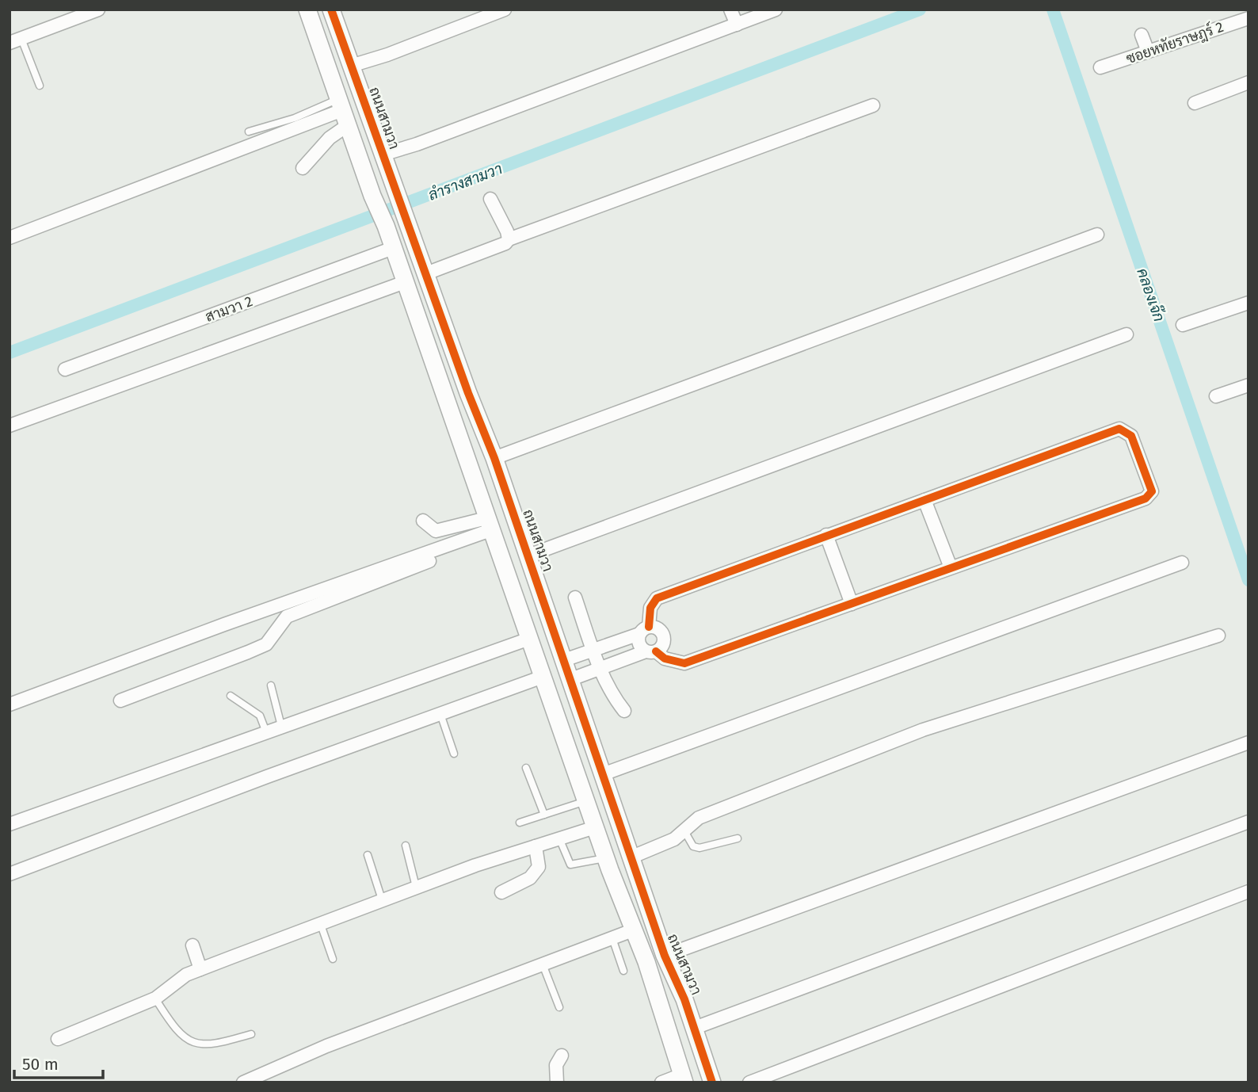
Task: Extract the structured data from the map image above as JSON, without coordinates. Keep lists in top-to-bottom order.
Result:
{
  "streets": {
    "street": ["ซอยหทัยราษฎร์ 2", "ถนนสามวา", "สามวา 2"]
  },
  "water": ["ลำรางสามวา", "คลองเจ๊ก"],
  "scale_bar": "50 m"
}
